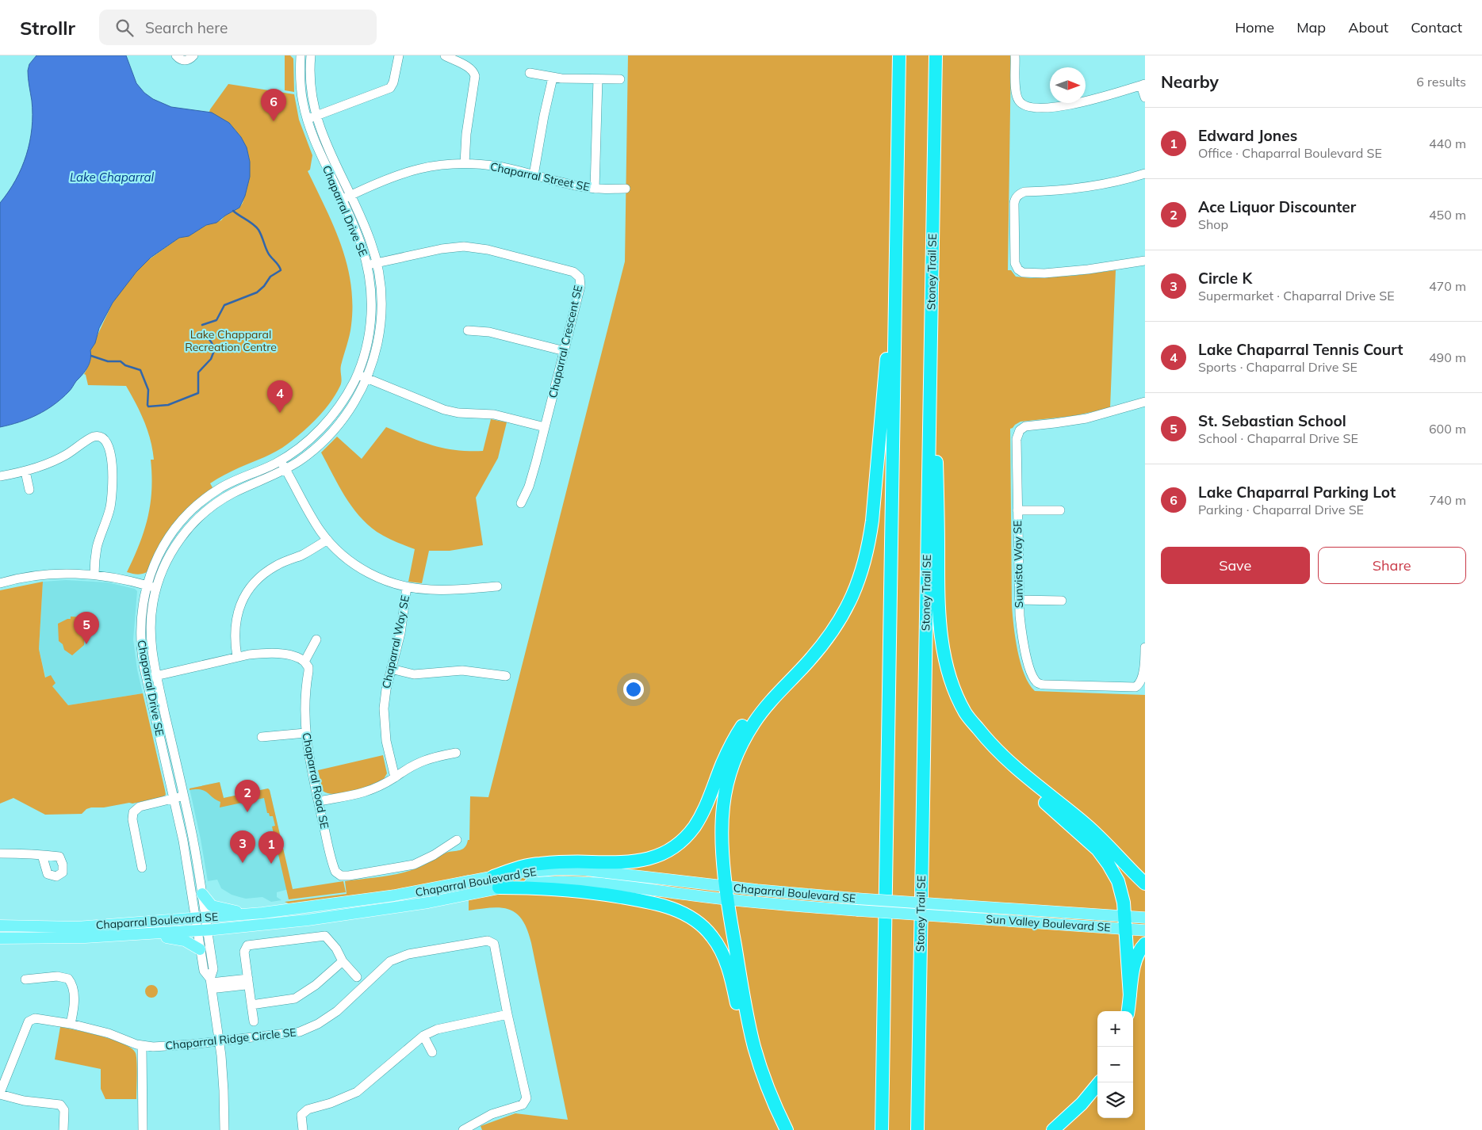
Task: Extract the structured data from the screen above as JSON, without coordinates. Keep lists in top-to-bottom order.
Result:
{
  "streets": {
    "highway": ["Stoney Trail SE"],
    "main road": ["Chaparral Boulevard SE", "Sun Valley Boulevard SE"],
    "street": [
      "Chaparral Street SE",
      "Chaparral Drive SE",
      "Chaparral Crescent SE",
      "Sunvista Way SE",
      "Chaparral Way SE",
      "Chaparral Road SE",
      "Chaparral Ridge Circle SE"
    ]
  },
  "crossings": [
    ["Chaparral Street SE", "Chaparral Drive SE"],
    ["Chaparral Drive SE", "Chaparral Crescent SE"],
    ["Chaparral Drive SE", "Chaparral Way SE"],
    ["Chaparral Drive SE", "Chaparral Boulevard SE"],
    ["Chaparral Boulevard SE", "Sun Valley Boulevard SE"]
  ],
  "water": ["Lake Chaparral"],
  "parks": ["Lake Chapparal Recreation Centre"],
  "north": "right",
  "page": {
    "header": "Strollr",
    "search": "Search here",
    "nav": [
      "Home",
      "Map",
      "About",
      "Contact"
    ],
    "heading": ["Nearby", "6 results"],
    "pins": [
      "6",
      "4",
      "5",
      "2",
      "3",
      "1"
    ],
    "list": [
      {
        "mark": "1",
        "name": "Edward Jones",
        "note": "Office · Chaparral Boulevard SE",
        "value": "440 m"
      },
      {
        "mark": "2",
        "name": "Ace Liquor Discounter",
        "note": "Shop",
        "value": "450 m"
      },
      {
        "mark": "3",
        "name": "Circle K",
        "note": "Supermarket · Chaparral Drive SE",
        "value": "470 m"
      },
      {
        "mark": "4",
        "name": "Lake Chaparral Tennis Court",
        "note": "Sports · Chaparral Drive SE",
        "value": "490 m"
      },
      {
        "mark": "5",
        "name": "St. Sebastian School",
        "note": "School · Chaparral Drive SE",
        "value": "600 m"
      },
      {
        "mark": "6",
        "name": "Lake Chaparral Parking Lot",
        "note": "Parking · Chaparral Drive SE",
        "value": "740 m"
      }
    ],
    "buttons": ["Save", "Share"],
    "map_buttons": ["+", "−"]
  }
}
